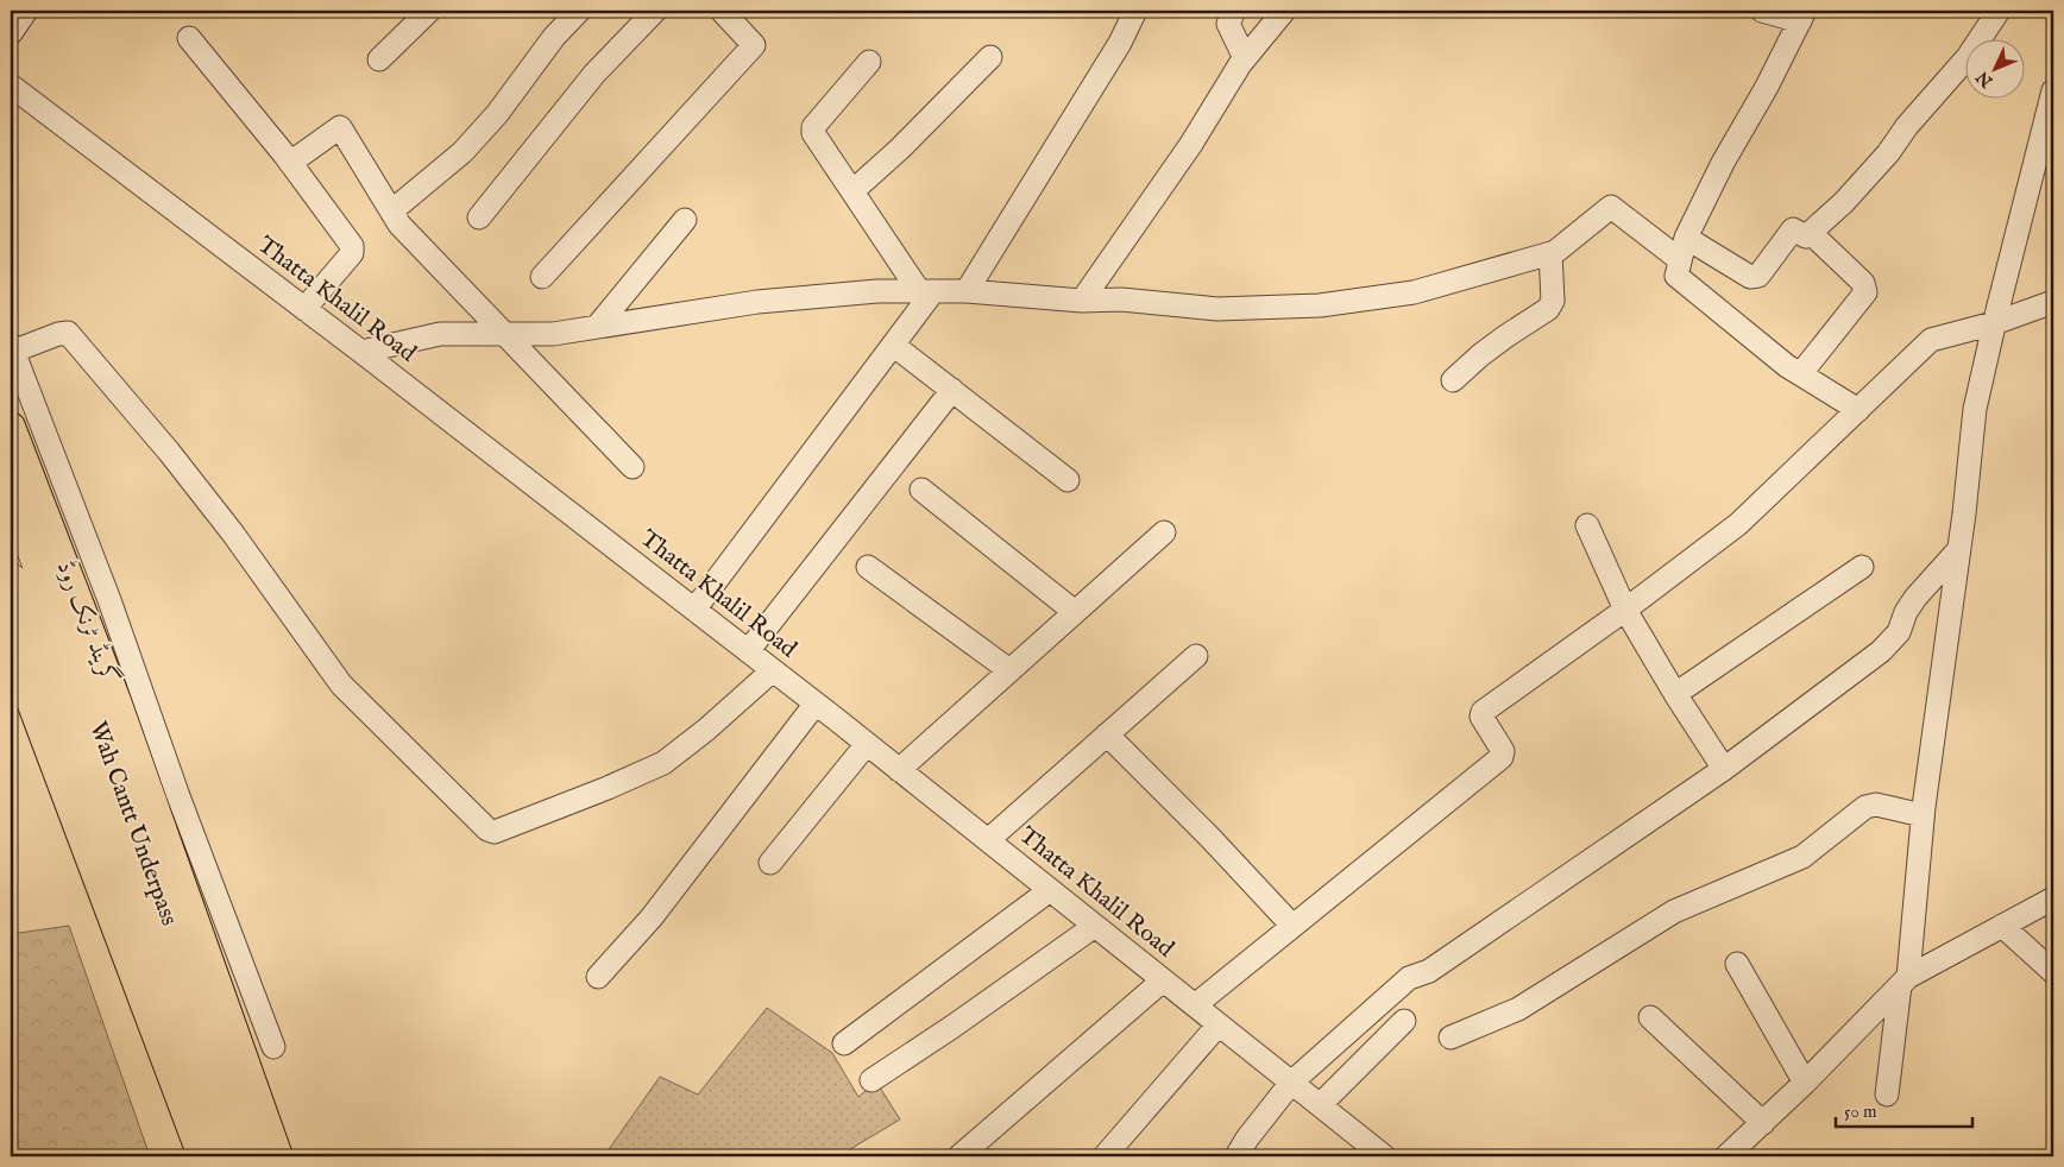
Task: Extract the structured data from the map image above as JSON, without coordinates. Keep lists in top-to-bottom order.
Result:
{
  "streets": {
    "highway": ["Wah Cantt Underpass"],
    "main road": ["گرینڈ ٹرنک روڈ"],
    "street": ["Thatta Khalil Road"]
  },
  "scale_bar": "50 m",
  "north": "bottom left"
}
